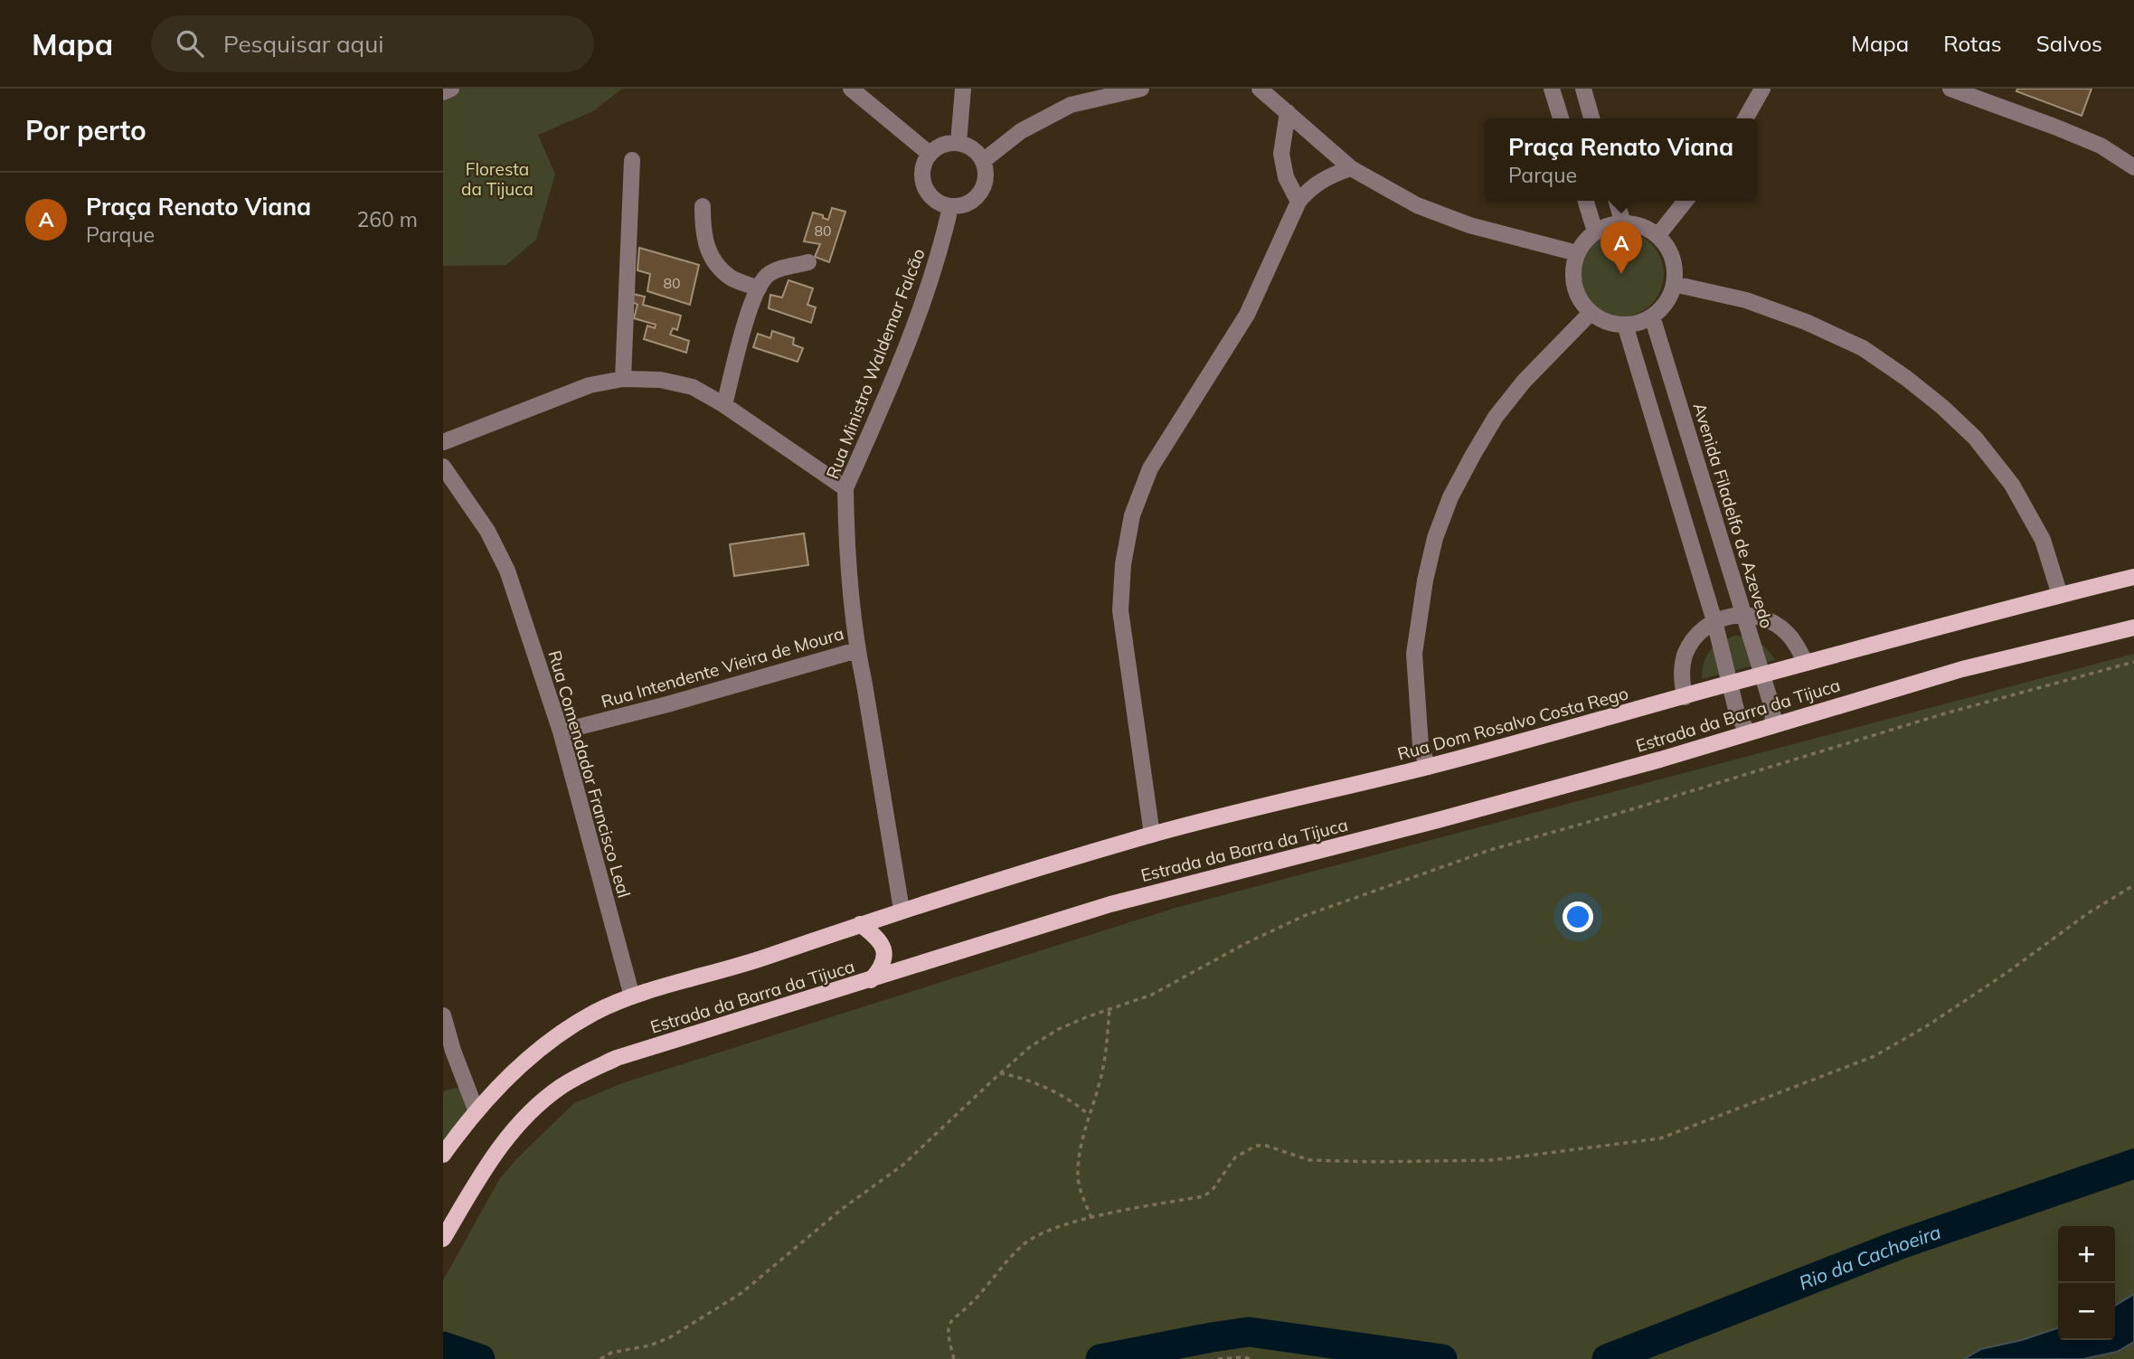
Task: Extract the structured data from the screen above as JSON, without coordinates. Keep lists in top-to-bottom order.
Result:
{
  "streets": {
    "main road": ["Estrada da Barra da Tijuca", "Rua Dom Rosalvo Costa Rego"],
    "street": [
      "Rua Ministro Waldemar Falcão",
      "Avenida Filadelfo de Azevedo",
      "Rua Intendente Vieira de Moura",
      "Rua Comendador Francisco Leal"
    ]
  },
  "crossings": [
    ["Rua Ministro Waldemar Falcão", "Rua Intendente Vieira de Moura"],
    ["Rua Ministro Waldemar Falcão", "Estrada da Barra da Tijuca"],
    ["Rua Ministro Waldemar Falcão", "Rua Dom Rosalvo Costa Rego"],
    ["Avenida Filadelfo de Azevedo", "Estrada da Barra da Tijuca"],
    ["Avenida Filadelfo de Azevedo", "Rua Dom Rosalvo Costa Rego"],
    ["Rua Intendente Vieira de Moura", "Rua Comendador Francisco Leal"],
    ["Estrada da Barra da Tijuca", "Rua Dom Rosalvo Costa Rego"],
    ["Estrada da Barra da Tijuca", "Rua Comendador Francisco Leal"]
  ],
  "water": ["Rio da Cachoeira"],
  "parks": ["Floresta da Tijuca"],
  "house_numbers": ["80", "80"],
  "page": {
    "header": "Mapa",
    "search": "Pesquisar aqui",
    "nav": ["Mapa", "Rotas", "Salvos"],
    "heading": "Por perto",
    "popup": ["Praça Renato Viana", "Parque"],
    "list": [
      {
        "mark": "A",
        "name": "Praça Renato Viana",
        "note": "Parque",
        "value": "260 m"
      }
    ],
    "pins": "A",
    "map_buttons": ["+", "−"]
  }
}
